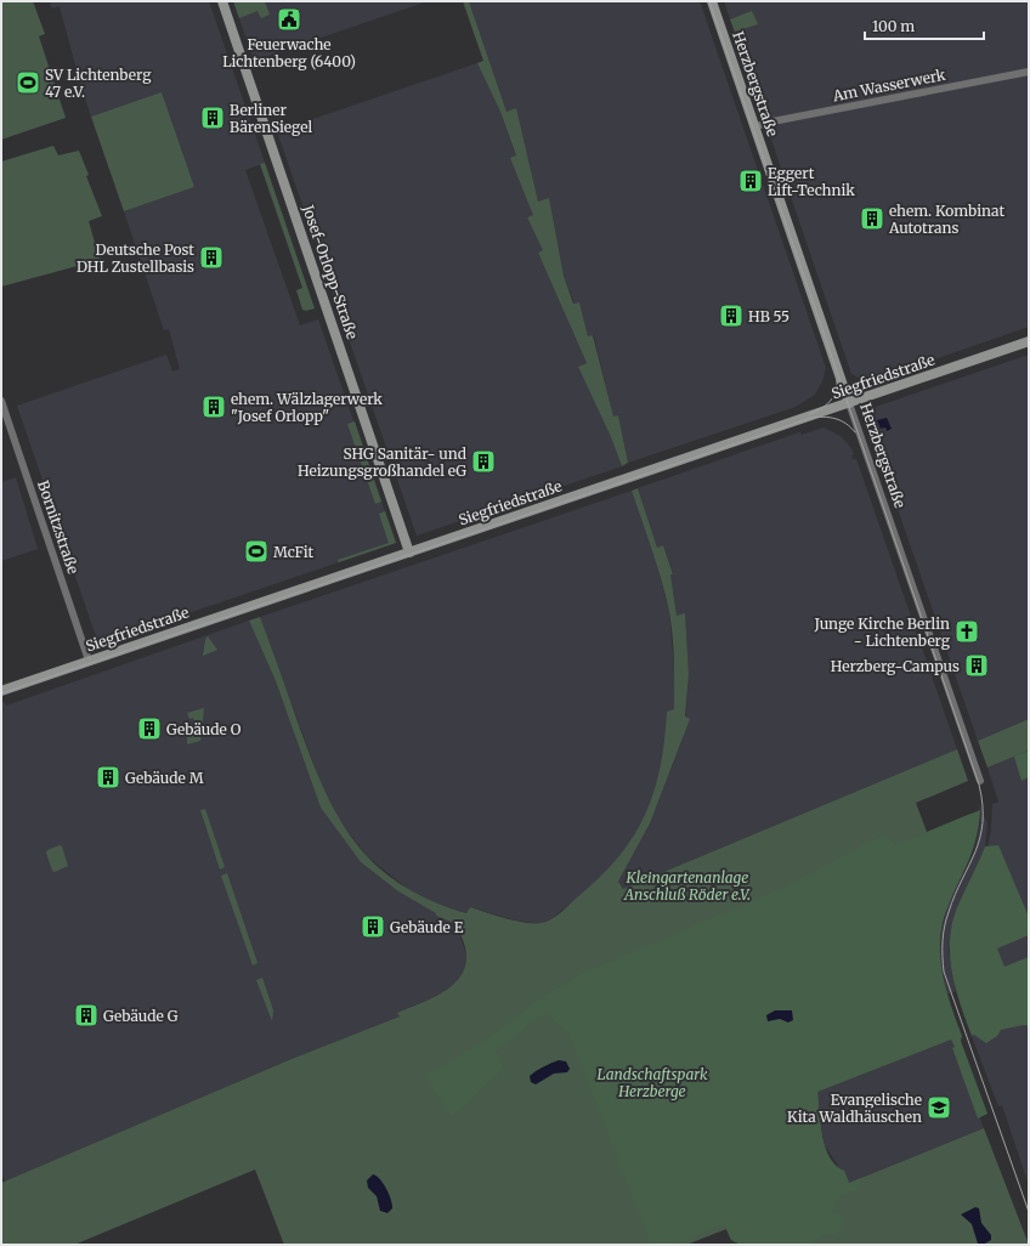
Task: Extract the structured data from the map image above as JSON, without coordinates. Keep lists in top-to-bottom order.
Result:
{
  "streets": {
    "street": [
      "Herzbergstraße",
      "Am Wasserwerk",
      "Josef-Orlopp-Straße",
      "Siegfriedstraße",
      "Bornitzstraße"
    ]
  },
  "crossings": [
    ["Herzbergstraße", "Am Wasserwerk"],
    ["Herzbergstraße", "Siegfriedstraße"],
    ["Josef-Orlopp-Straße", "Siegfriedstraße"],
    ["Siegfriedstraße", "Bornitzstraße"]
  ],
  "parks": ["Kleingartenanlage Anschluß Röder e.V.", "Landschaftspark Herzberge"],
  "places": {
    "public building": ["Feuerwache Lichtenberg (6400)"],
    "sports": ["SV Lichtenberg 47 e.V.", "McFit"],
    "building": [
      "Berliner BärenSiegel",
      "Eggert Lift-Technik",
      "ehem. Kombinat Autotrans",
      "Deutsche Post DHL Zustellbasis",
      "HB 55",
      "ehem. Wälzlagerwerk \"Josef Orlopp\"",
      "SHG Sanitär- und Heizungsgroßhandel eG",
      "Herzberg-Campus",
      "Gebäude O",
      "Gebäude M",
      "Gebäude E",
      "Gebäude G"
    ],
    "church": ["Junge Kirche Berlin - Lichtenberg"],
    "school or university": ["Evangelische Kita Waldhäuschen"]
  },
  "scale_bar": "100 m"
}
